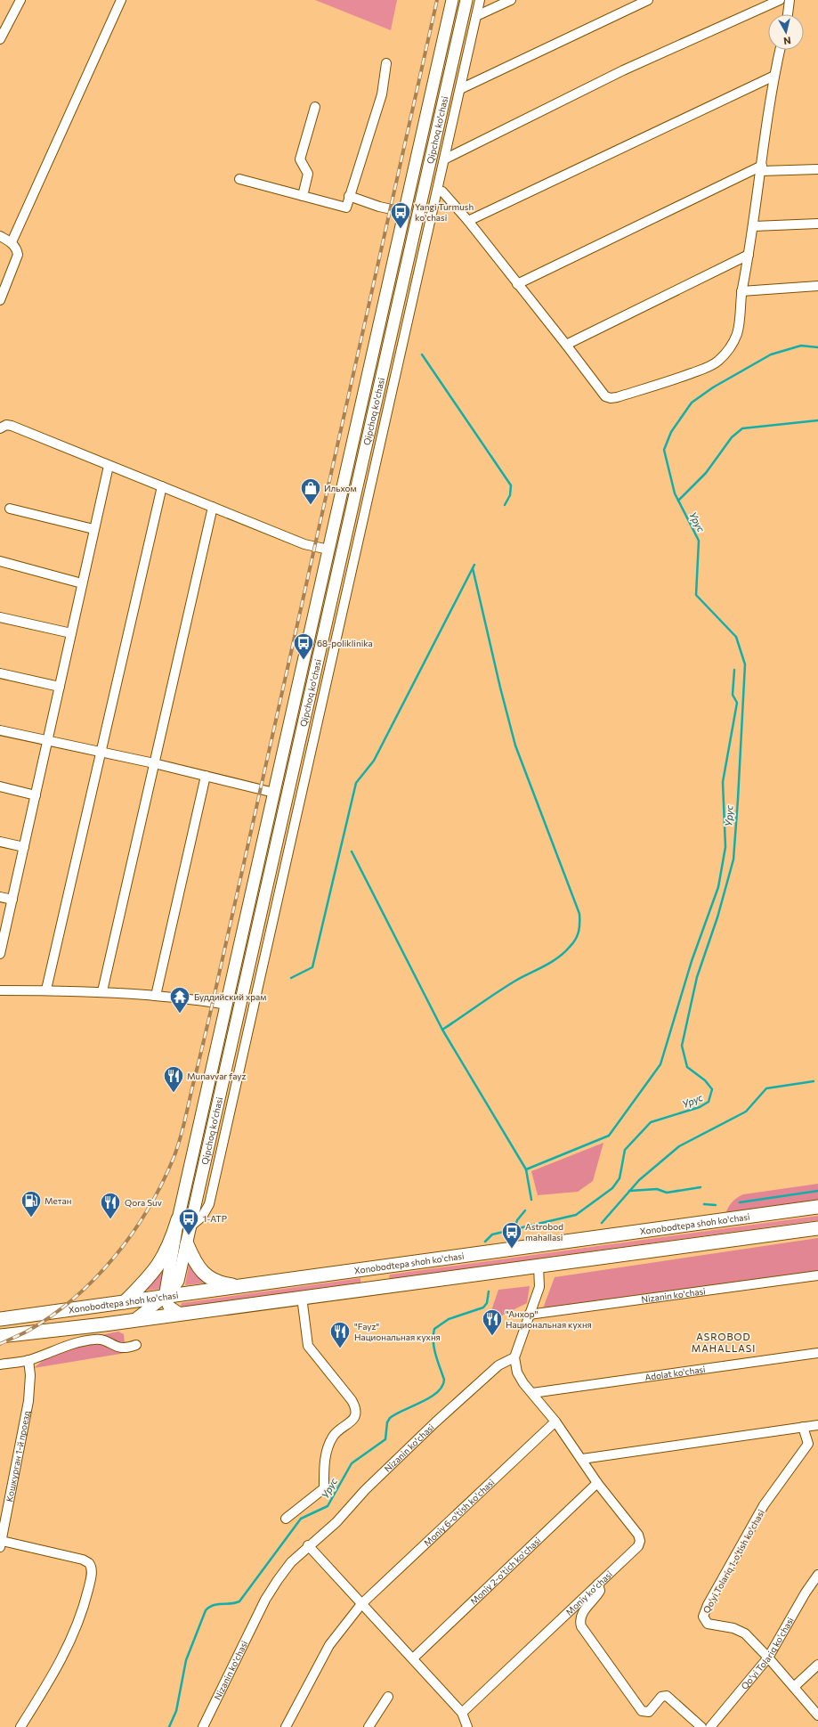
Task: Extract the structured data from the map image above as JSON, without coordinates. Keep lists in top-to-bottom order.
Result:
{
  "streets": {
    "highway": ["Xonobodtepa shoh ko'chasi"],
    "main road": ["Qipchoq ko'chasi"],
    "street": [
      "Nizanin ko'chasi",
      "Adolat ko'chasi",
      "Кошкурган 1-й проезд",
      "Moniy 6-o'tish ko'chasi",
      "Qo'yi Tolariq 1-o'tish ko'chasi",
      "Moniy 2-o'tich ko'chasi",
      "Moniy ko'chasi",
      "Qo'yi Tolariq ko'chasi"
    ]
  },
  "crossings": [
    ["Qipchoq ko'chasi", "Xonobodtepa shoh ko'chasi"],
    ["Nizanin ko'chasi", "Moniy ko'chasi"],
    ["Adolat ko'chasi", "Moniy ko'chasi"],
    ["Moniy 6-o'tish ko'chasi", "Moniy ko'chasi"],
    ["Qo'yi Tolariq 1-o'tish ko'chasi", "Qo'yi Tolariq ko'chasi"],
    ["Moniy 2-o'tich ko'chasi", "Moniy ko'chasi"]
  ],
  "districts": ["ASROBOD MAHALLASI"],
  "water": ["Урус"],
  "places": {
    "bus stop": [
      "Yangi Turmush ko'chasi",
      "68-poliklinika",
      "1-ATP",
      "Astrobod mahallasi"
    ],
    "shop": ["Ильхом"],
    "temple": ["Буддийский храм"],
    "restaurant": [
      "Munavvar fayz",
      "Qora Suv",
      "\"Анхор\" Национальная кухня",
      "\"Fayz\" Национальная кухня"
    ],
    "fuel station": ["Метан"]
  },
  "north": "bottom"
}
